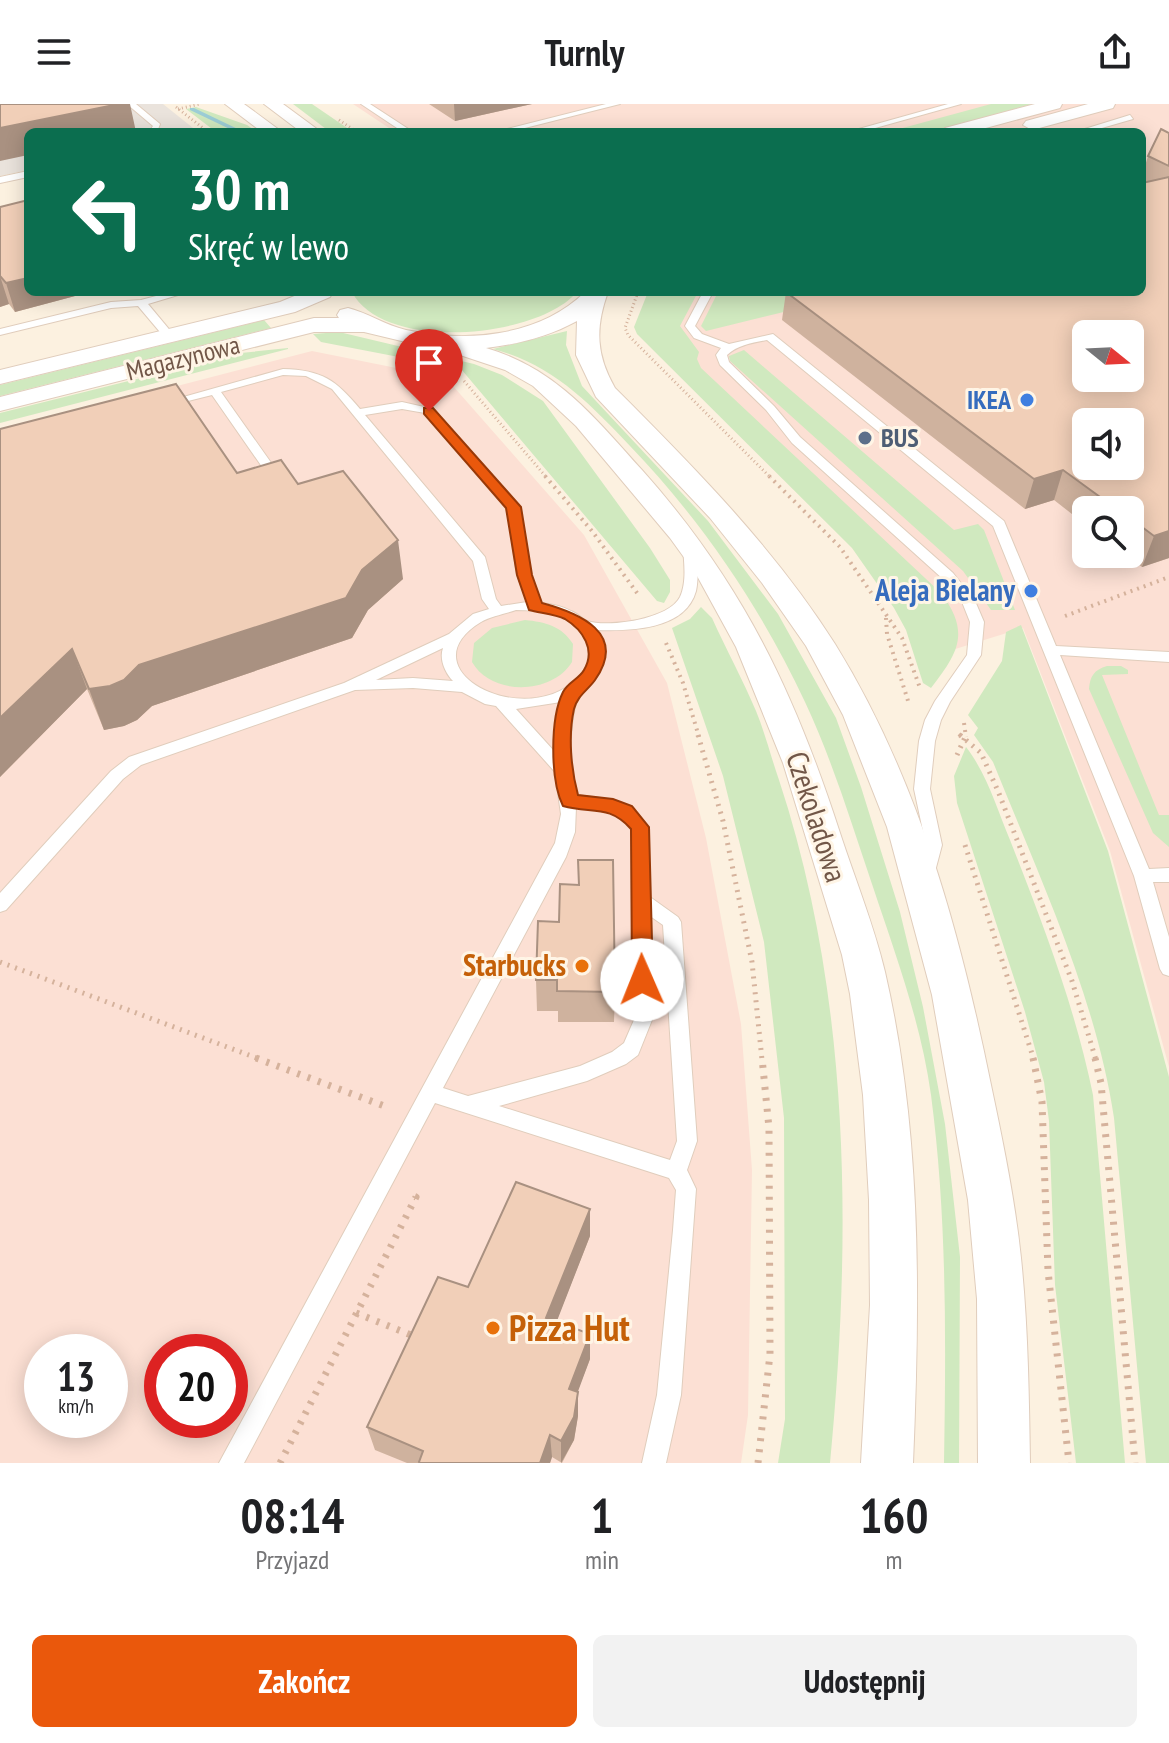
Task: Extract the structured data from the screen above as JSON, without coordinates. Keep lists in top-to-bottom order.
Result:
{
  "streets": {
    "street": ["Magazynowa", "Czekoladowa"]
  },
  "places": [
    "IKEA",
    "BUS",
    "Aleja Bielany",
    "Starbucks",
    "Pizza Hut"
  ],
  "north": "right",
  "page": {
    "header": "Turnly",
    "turn": ["30 m", "Skręć w lewo"],
    "speed": "13 km/h",
    "limit": "20",
    "eta": [
      "08:14",
      "Przyjazd",
      "1",
      "min",
      "160",
      "m"
    ],
    "buttons": ["Zakończ", "Udostępnij"]
  }
}
